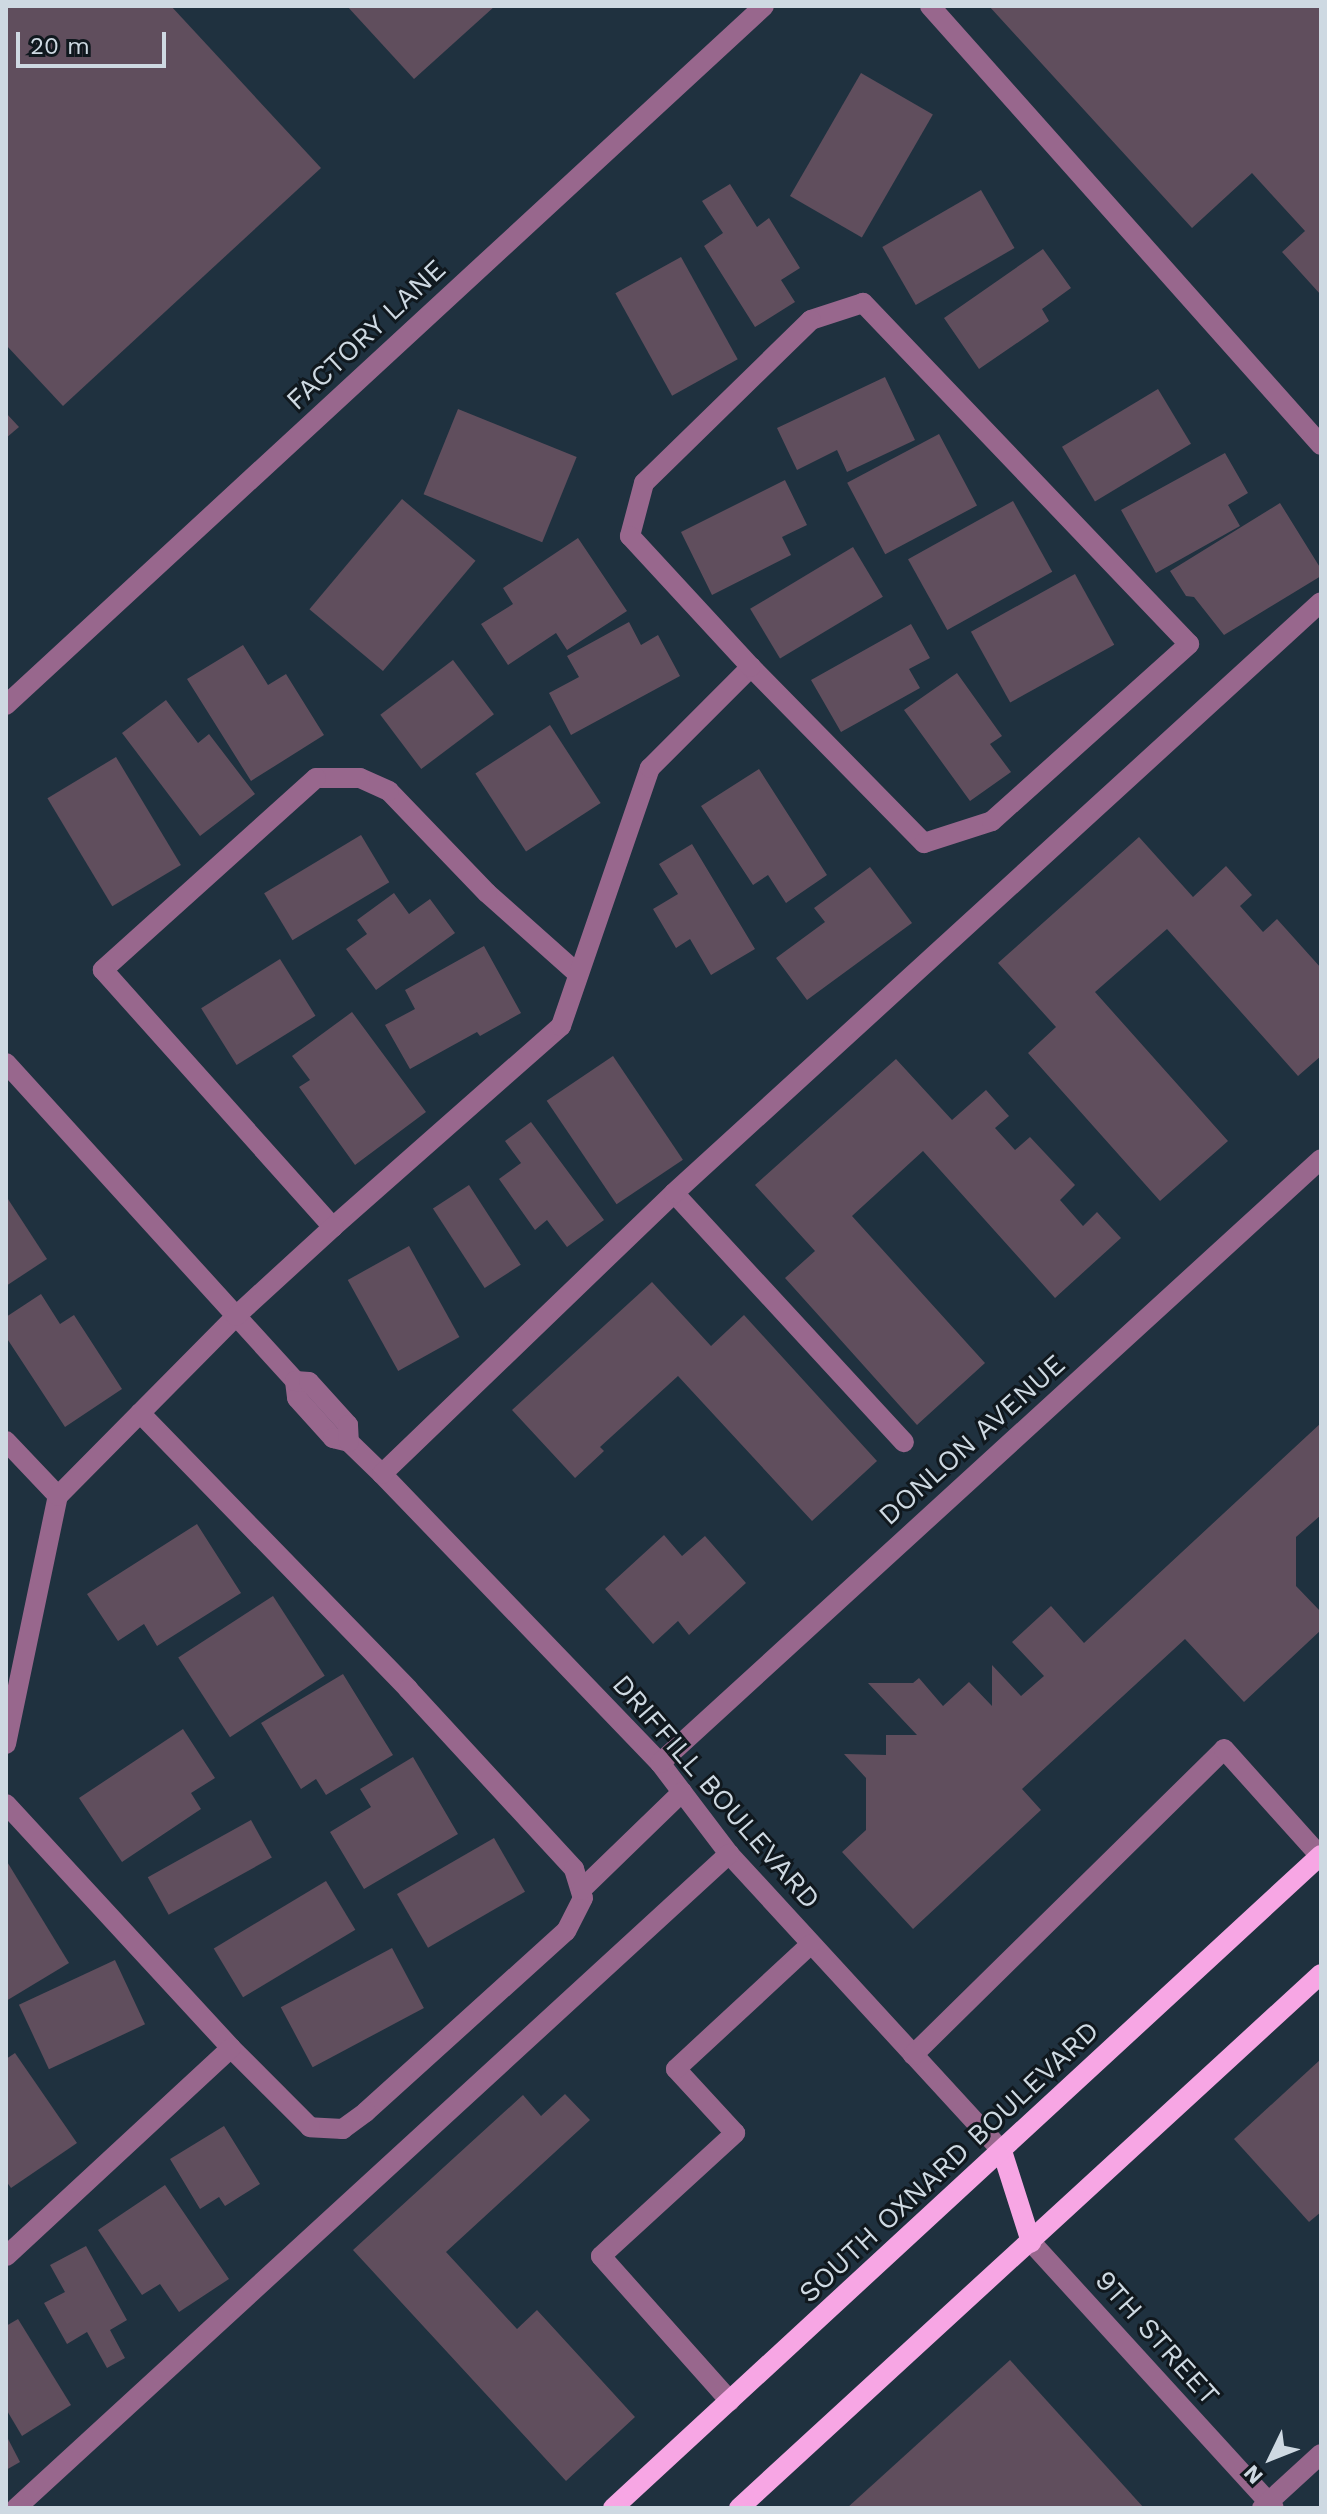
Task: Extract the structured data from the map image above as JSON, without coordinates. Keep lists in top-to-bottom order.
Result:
{
  "streets": {
    "main road": ["SOUTH OXNARD BOULEVARD"],
    "street": [
      "FACTORY LANE",
      "DONLON AVENUE",
      "DRIFFILL BOULEVARD",
      "9TH STREET"
    ]
  },
  "crossings": [
    ["DONLON AVENUE", "DRIFFILL BOULEVARD"],
    ["DRIFFILL BOULEVARD", "SOUTH OXNARD BOULEVARD"]
  ],
  "scale_bar": "20 m",
  "north": "bottom left"
}
